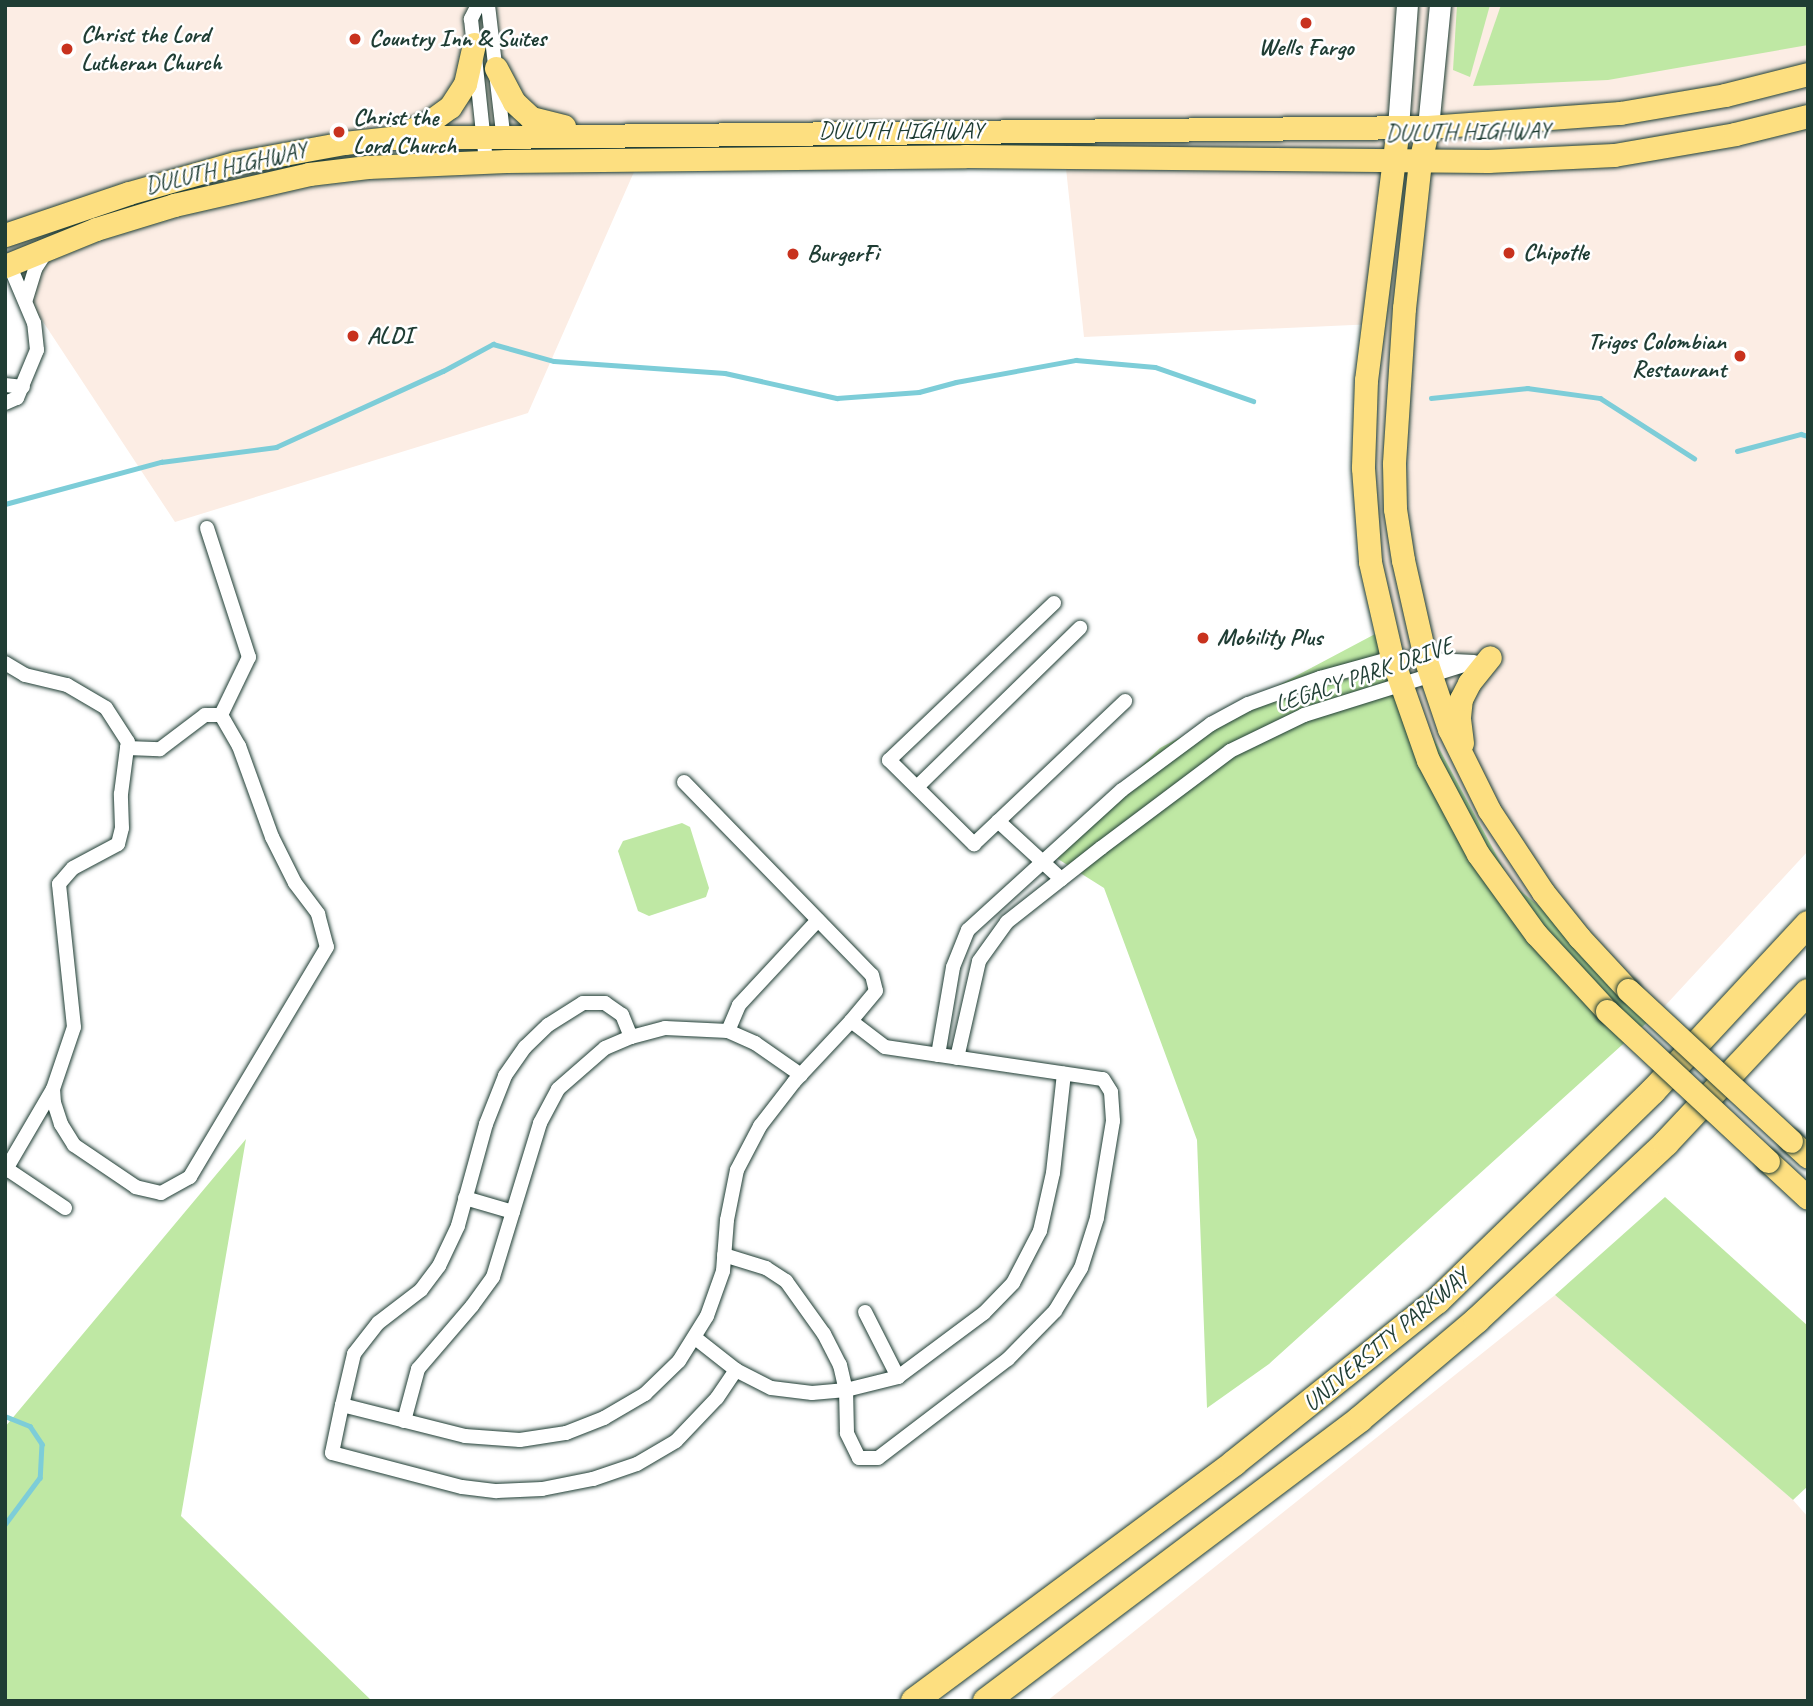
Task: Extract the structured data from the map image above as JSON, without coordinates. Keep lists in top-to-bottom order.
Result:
{
  "streets": {
    "highway": ["UNIVERSITY PARKWAY"],
    "main road": ["DULUTH HIGHWAY"],
    "street": ["LEGACY PARK DRIVE"]
  },
  "places": [
    "Wells Fargo",
    "Country Inn & Suites",
    "Christ the Lord Lutheran Church",
    "Christ the Lord Church",
    "Chipotle",
    "BurgerFi",
    "ALDI",
    "Trigos Colombian Restaurant",
    "Mobility Plus"
  ]
}
